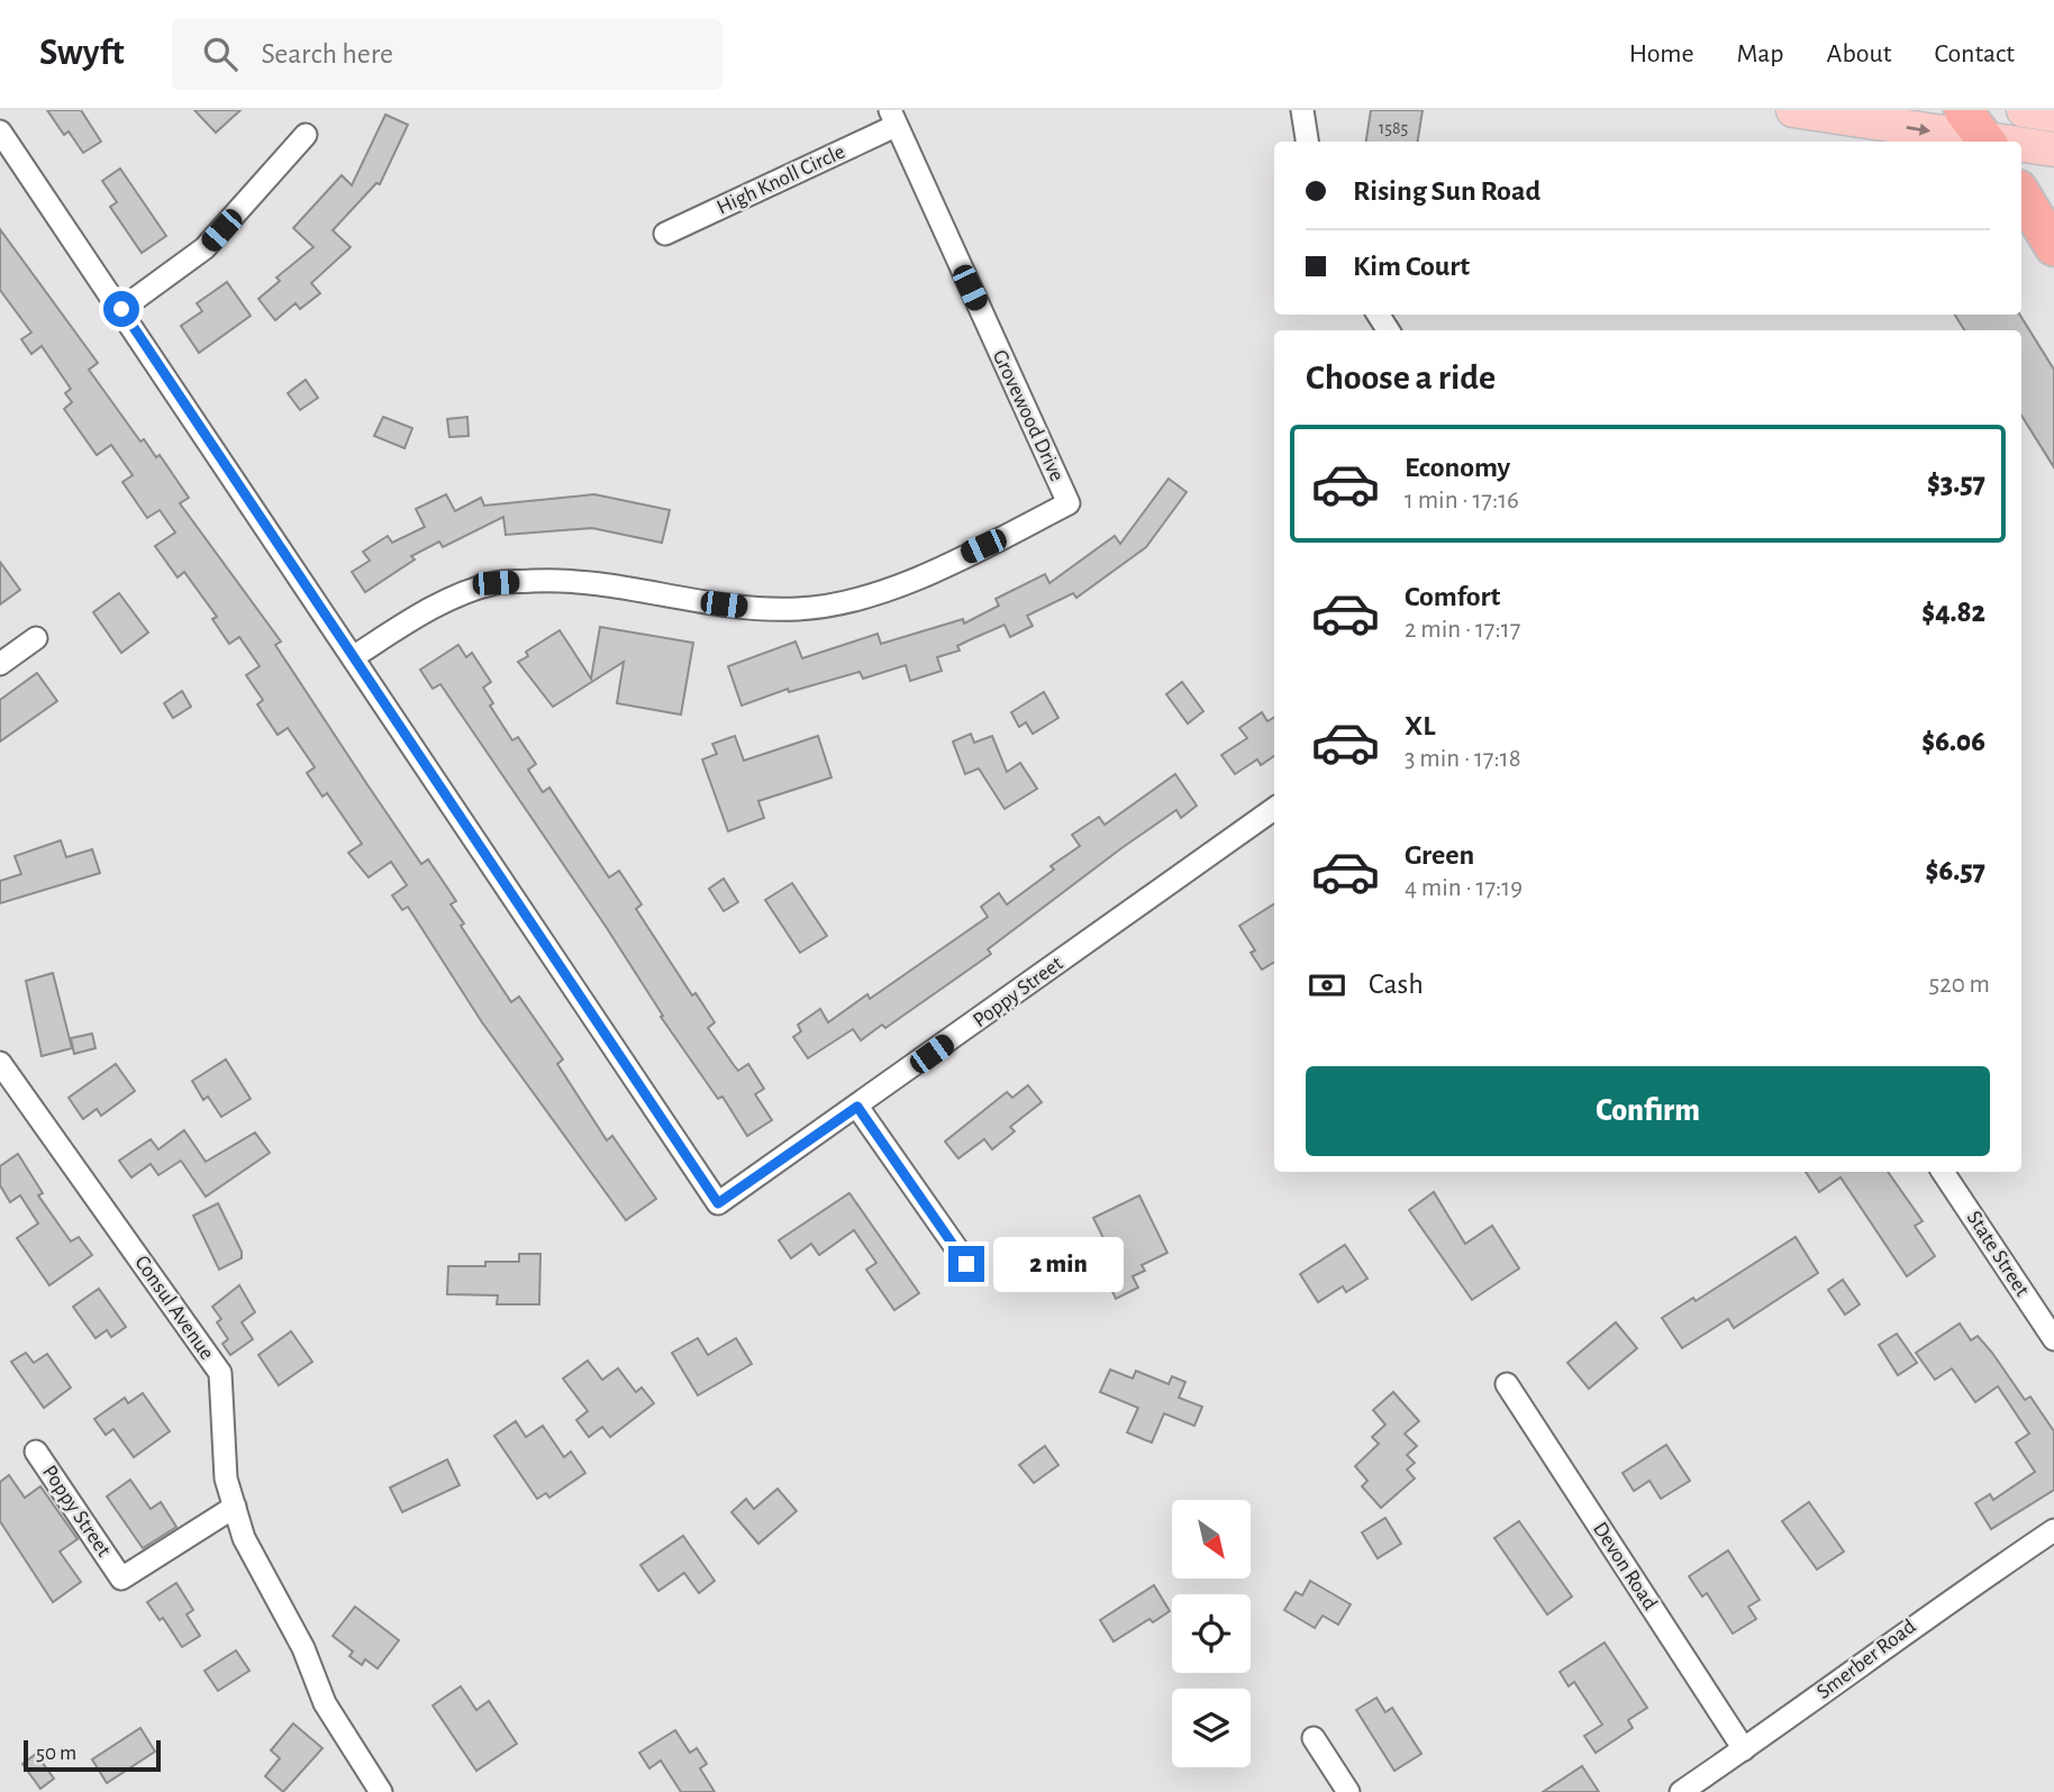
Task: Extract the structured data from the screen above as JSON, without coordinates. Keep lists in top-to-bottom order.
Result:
{
  "streets": {
    "street": [
      "High Knoll Circle",
      "Grovewood Drive",
      "Poppy Street",
      "State Street",
      "Consul Avenue",
      "Devon Road",
      "Smerber Road"
    ]
  },
  "crossings": [
    ["High Knoll Circle", "Grovewood Drive"],
    ["Grovewood Drive", "Poppy Street"],
    ["Poppy Street", "Consul Avenue"],
    ["Devon Road", "Smerber Road"]
  ],
  "house_numbers": ["1585"],
  "scale_bar": "50 m",
  "north": "bottom right",
  "page": {
    "header": "Swyft",
    "search": "Search here",
    "nav": [
      "Home",
      "Map",
      "About",
      "Contact"
    ],
    "banner": ["Rising Sun Road", "Kim Court"],
    "heading": "Choose a ride",
    "list": [
      {
        "name": "Economy",
        "note": "1 min · 17:16",
        "value": "$3.57"
      },
      {
        "name": "Comfort",
        "note": "2 min · 17:17",
        "value": "$4.82"
      },
      {
        "name": "XL",
        "note": "3 min · 17:18",
        "value": "$6.06"
      },
      {
        "name": "Green",
        "note": "4 min · 17:19",
        "value": "$6.57"
      }
    ],
    "pay": ["Cash", "520 m"],
    "buttons": "Confirm",
    "bubble": "2 min",
    "scale": "50 m"
  }
}
